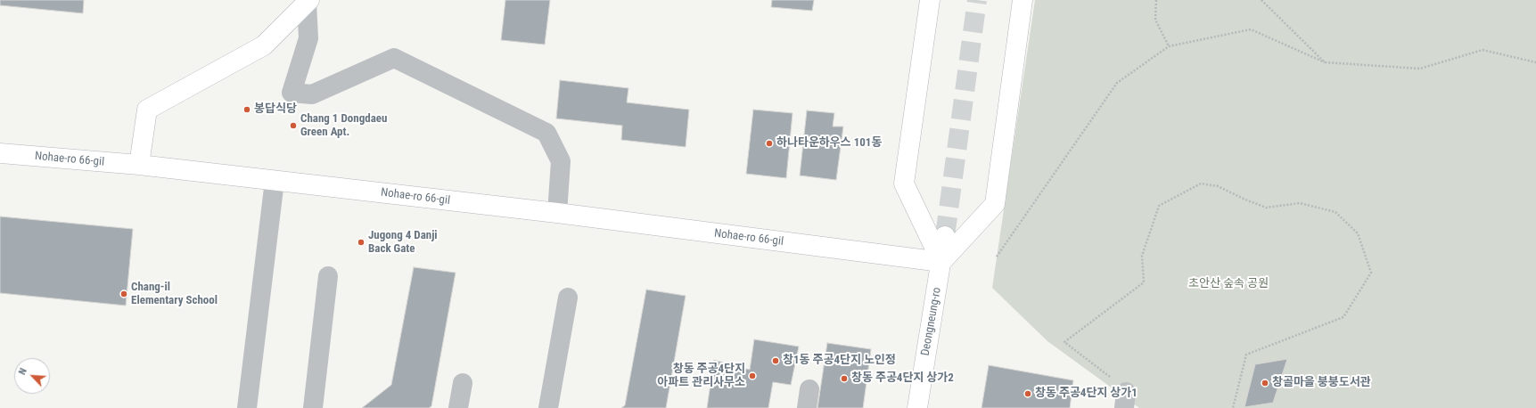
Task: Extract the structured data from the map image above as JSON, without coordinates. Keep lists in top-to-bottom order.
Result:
{
  "streets": {
    "main road": ["Nohae-ro 66-gil", "Deongneung-ro"]
  },
  "crossings": [
    ["Nohae-ro 66-gil", "Deongneung-ro"]
  ],
  "parks": ["초안산 숲속 공원"],
  "places": [
    "봉답식당",
    "Chang 1 Dongdaeu Green Apt.",
    "하나타운하우스 101동",
    "Jugong 4 Danji Back Gate",
    "Chang-il Elementary School",
    "창1동 주공4단지 노인정",
    "창동 주공4단지 아파트 관리사무소",
    "창동 주공4단지 상가2",
    "창골마을 붕붕도서관",
    "창동 주공4단지 상가1"
  ],
  "north": "top left"
}
